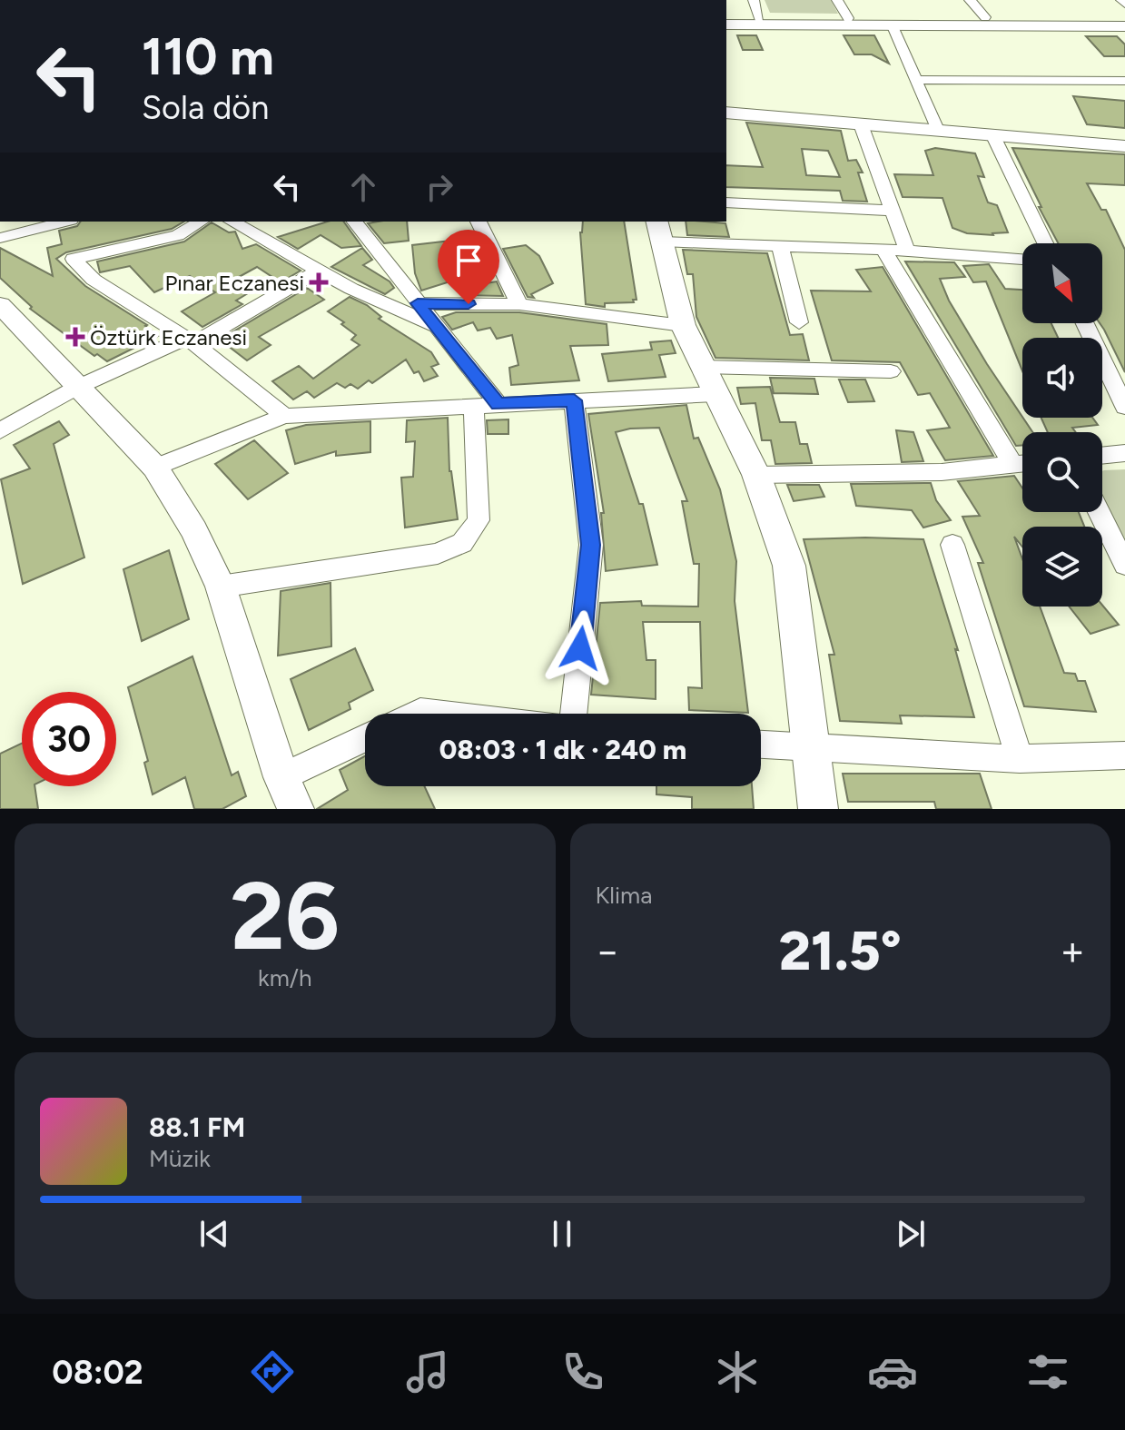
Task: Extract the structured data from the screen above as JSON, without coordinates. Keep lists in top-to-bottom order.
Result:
{
  "places": {
    "health": ["Pınar Eczanesi", "Öztürk Eczanesi"]
  },
  "north": "bottom right",
  "page": {
    "turn": ["110 m", "Sola dön"],
    "limit": "30",
    "trip": "08:03 · 1 dk · 240 m",
    "tile": [
      ["26", "km/h"],
      "Klima"
    ],
    "heat": ["−", "21.5°", "+"],
    "song": ["88.1 FM", "Müzik"],
    "tabs": "08:02"
  }
}
